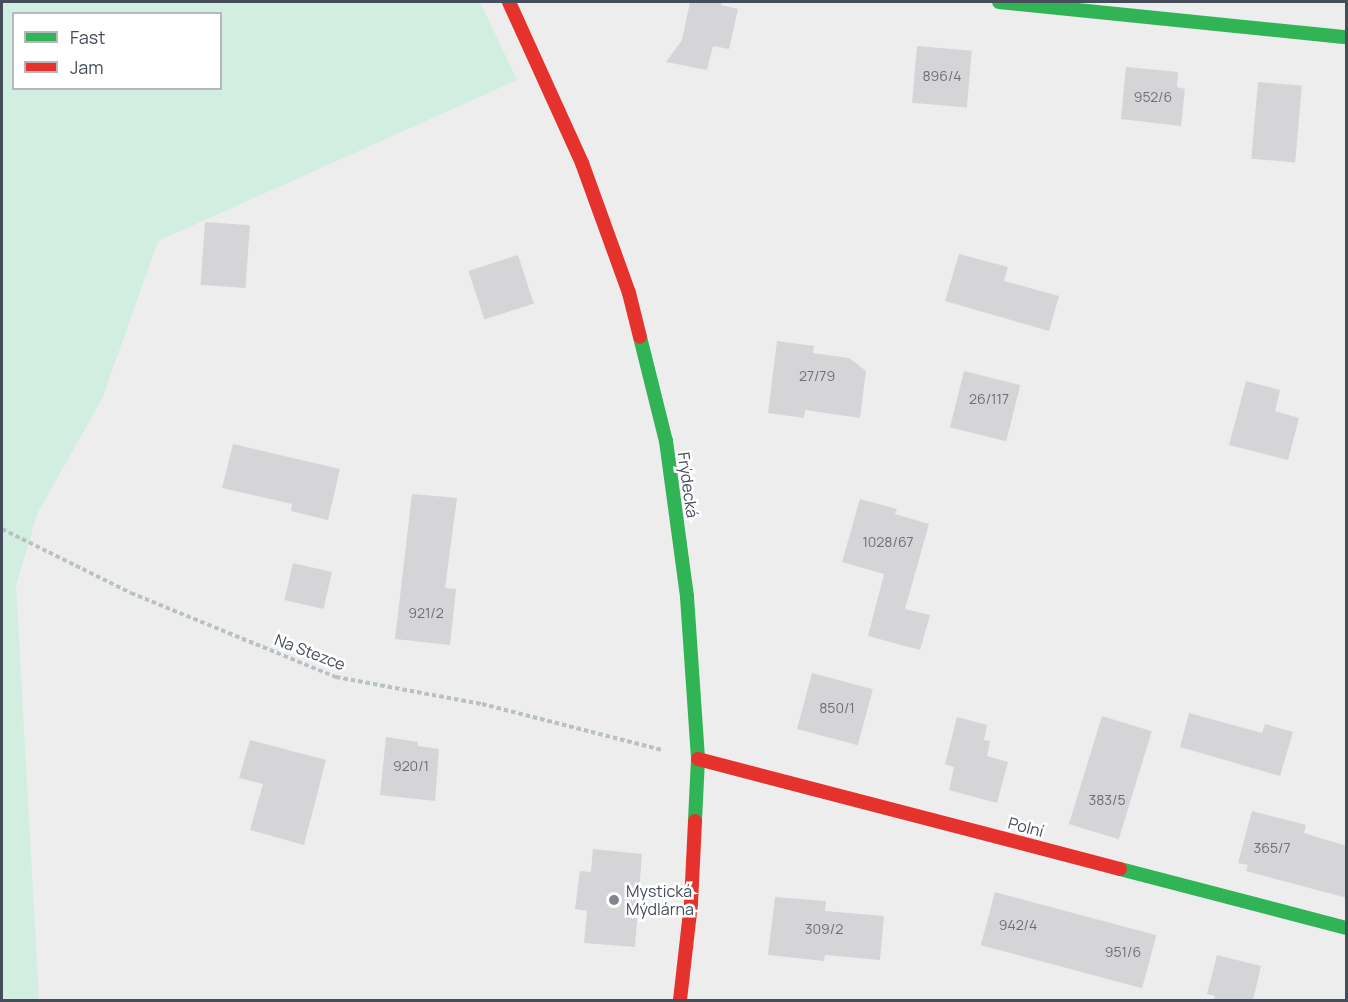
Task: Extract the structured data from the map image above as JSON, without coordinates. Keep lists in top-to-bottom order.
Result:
{
  "streets": {
    "main road": ["Frýdecká", "Polní"],
    "path": ["Na Stezce"]
  },
  "crossings": [
    ["Frýdecká", "Na Stezce"],
    ["Frýdecká", "Polní"],
    ["Na Stezce", "Polní"]
  ],
  "places": ["Mystická Mýdlárna"],
  "house_numbers": [
    "896/4",
    "952/6",
    "27/79",
    "26/117",
    "1028/67",
    "921/2",
    "850/1",
    "920/1",
    "383/5",
    "365/7",
    "942/4",
    "309/2",
    "951/6"
  ],
  "legend": ["Fast", "Jam"]
}
